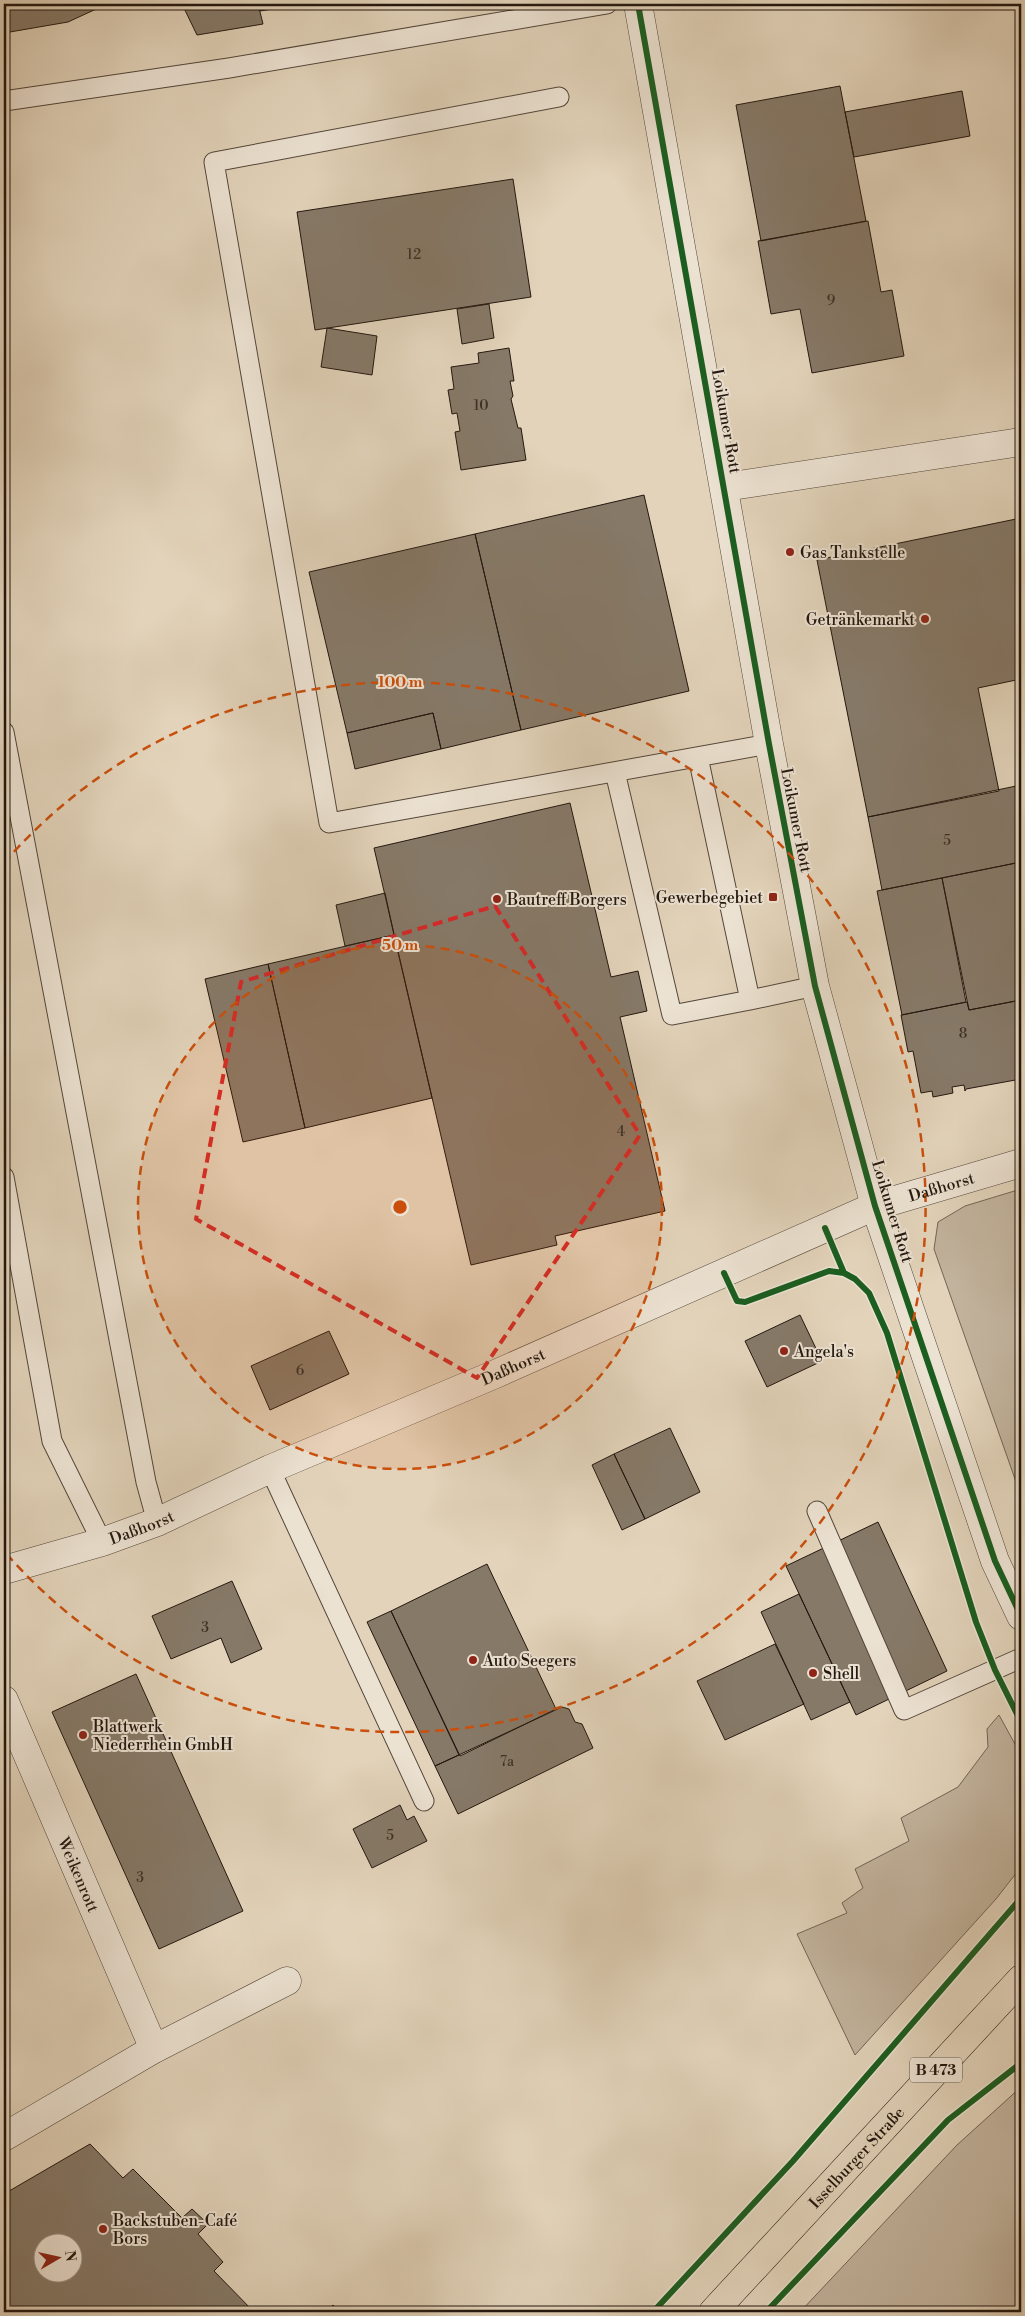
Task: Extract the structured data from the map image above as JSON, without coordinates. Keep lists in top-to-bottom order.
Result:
{
  "streets": {
    "main road": ["B 473", "Isselburger Straße"],
    "street": ["Loikumer Rott", "Daßhorst", "Weikenrott"]
  },
  "crossings": [
    ["Loikumer Rott", "Daßhorst"]
  ],
  "places": {
    "other": [
      "Gas Tankstelle",
      "Getränkemarkt",
      "Bautreff Borgers",
      "Angela's",
      "Auto Seegers",
      "Shell",
      "Blattwerk Niederrhein GmbH",
      "Backstuben-Café Bors"
    ],
    "transit": ["Gewerbegebiet"]
  },
  "house_numbers": [
    "12",
    "9",
    "10",
    "5",
    "8",
    "4",
    "6",
    "3",
    "7a",
    "5",
    "3"
  ],
  "north": "right",
  "rings": ["100 m", "50 m"]
}
